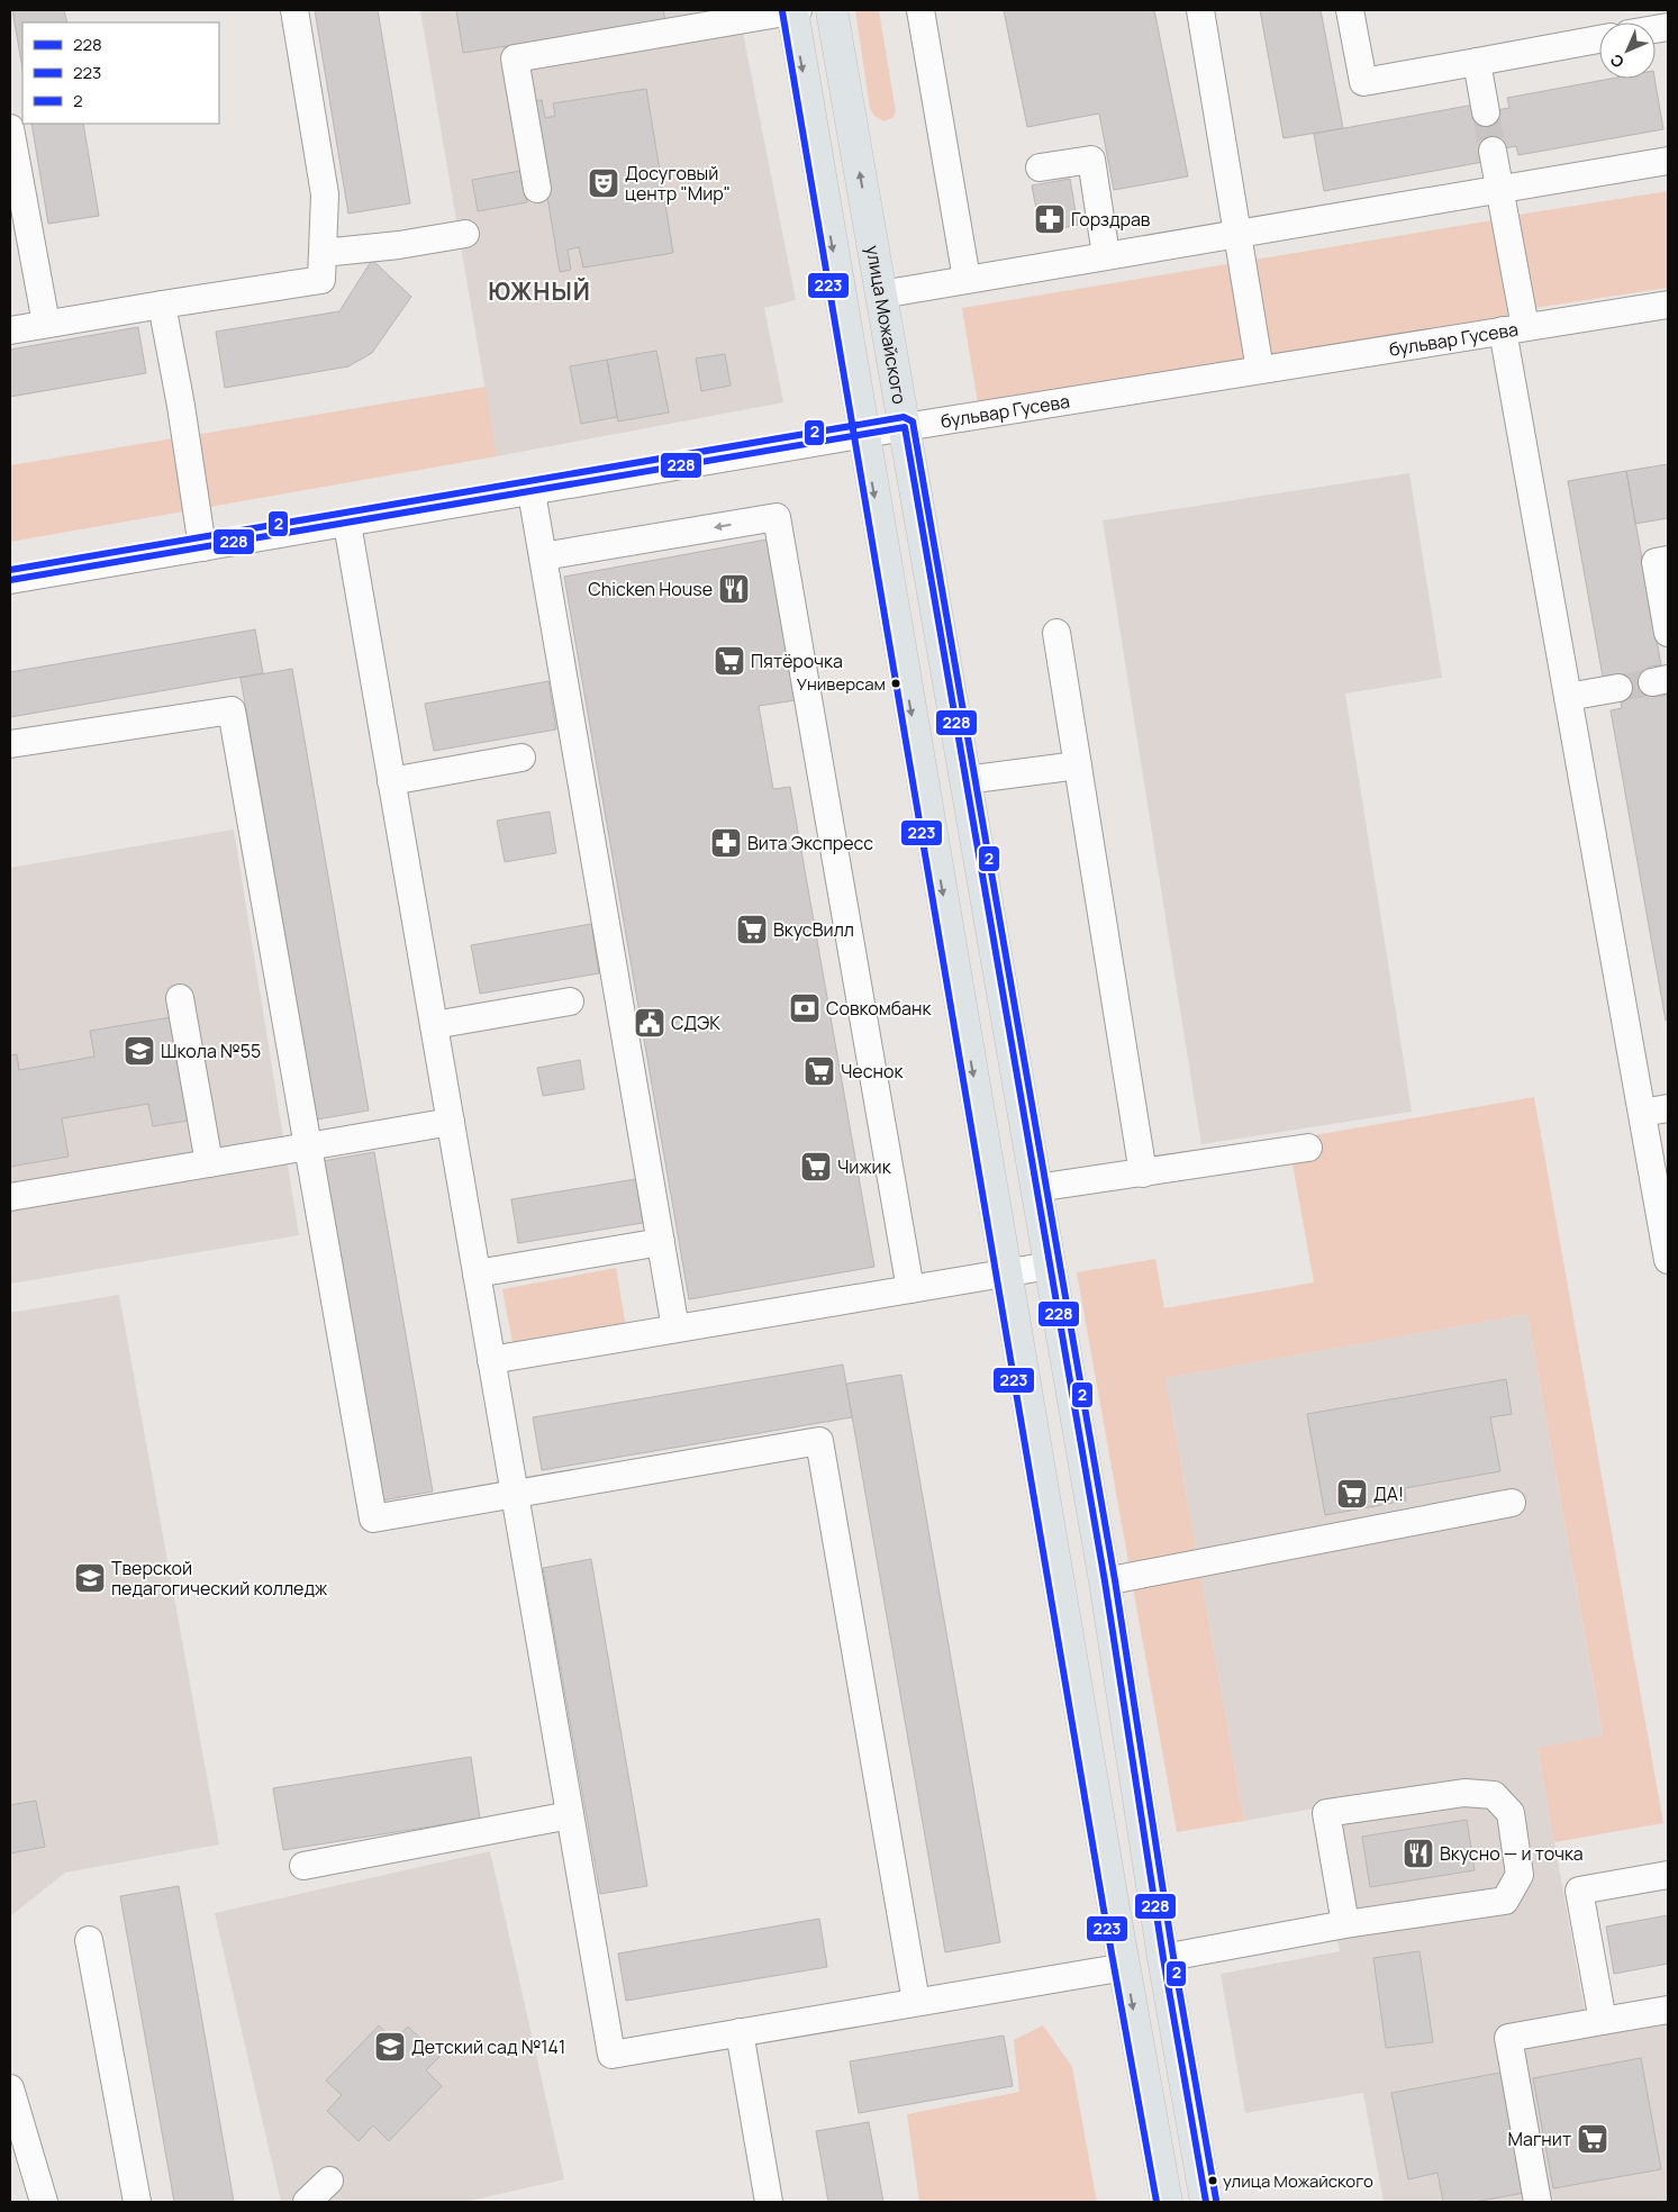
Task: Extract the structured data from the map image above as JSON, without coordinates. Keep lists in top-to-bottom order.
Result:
{
  "streets": {
    "main road": ["улица Можайского"],
    "street": ["бульвар Гусева"]
  },
  "crossings": [
    ["улица Можайского", "бульвар Гусева"]
  ],
  "districts": ["ЮЖНЫЙ"],
  "places": {
    "theatre": ["Досуговый центр \"Мир\""],
    "pharmacy": ["Горздрав", "Вита Экспресс"],
    "restaurant": ["Chicken House", "Вкусно — и точка"],
    "supermarket": [
      "Пятёрочка",
      "ВкусВилл",
      "Чеснок",
      "Чижик",
      "ДА!",
      "Магнит"
    ],
    "other": ["Универсам", "улица Можайского"],
    "bank": ["Совкомбанк"],
    "public building": ["СДЭК"],
    "school or university": ["Школа №55", "Тверской педагогический колледж", "Детский сад №141"]
  },
  "lines": ["transit line 223", "transit line 2", "transit line 228"],
  "legend": ["228", "223", "2"],
  "north": "bottom left"
}
